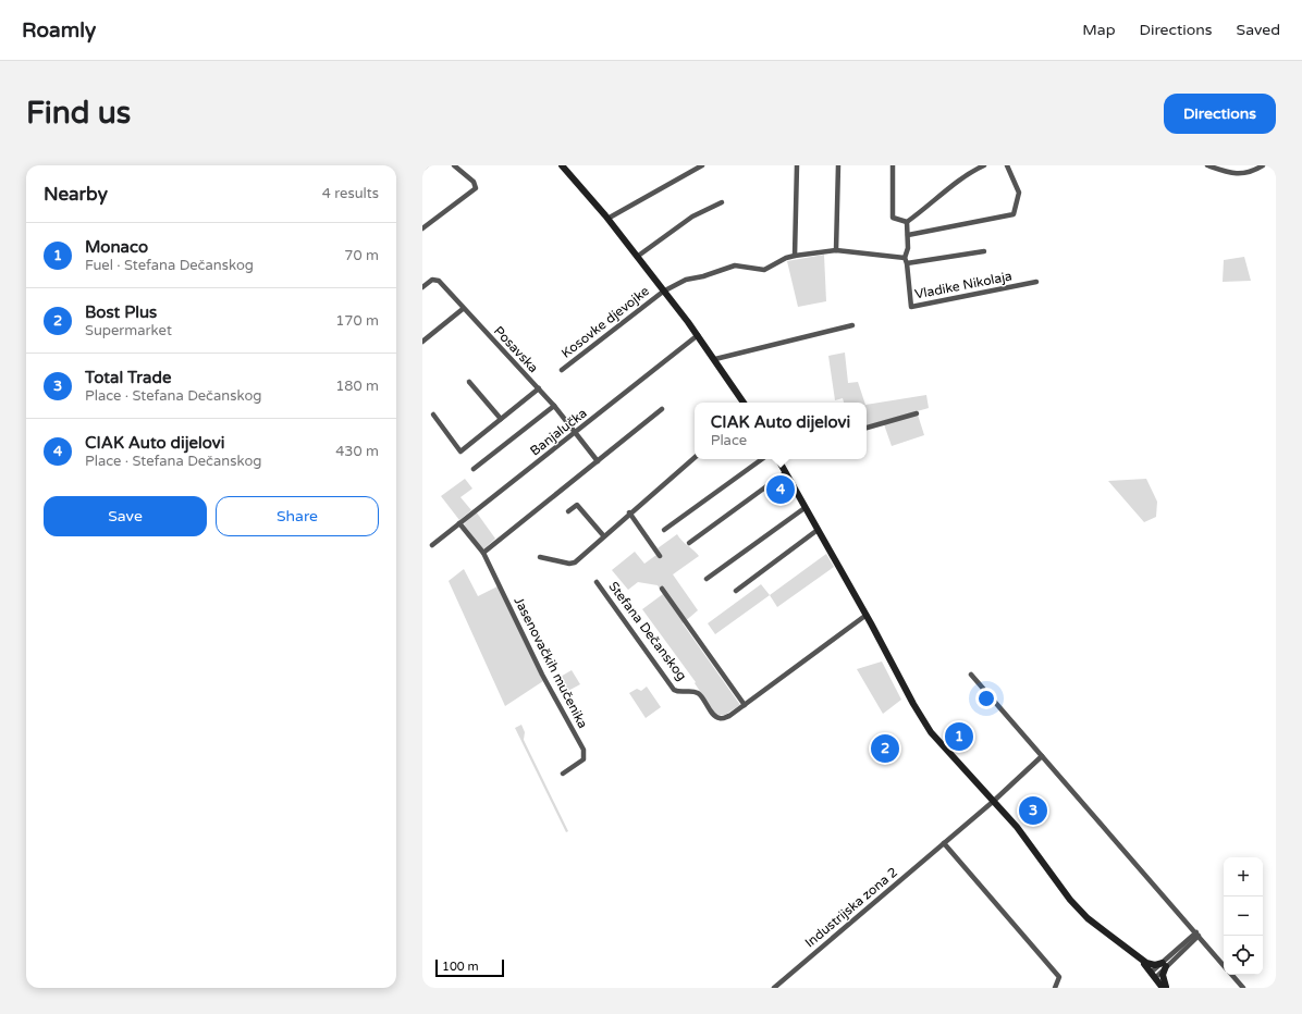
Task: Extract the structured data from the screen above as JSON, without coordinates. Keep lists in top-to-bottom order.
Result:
{
  "streets": {
    "street": [
      "Vladike Nikolaja",
      "Kosovke djevojke",
      "Posavska",
      "Banjalučka",
      "Stefana Dečanskog",
      "Jasenovačkih mučenika",
      "Industrijska zona 2"
    ]
  },
  "crossings": [
    ["Banjalučka", "Jasenovačkih mučenika"]
  ],
  "scale_bar": "100 m",
  "page": {
    "header": "Roamly",
    "nav": ["Map", "Directions", "Saved"],
    "buttons": [
      "Directions",
      ["Save", "Share"]
    ],
    "title": "Find us",
    "heading": ["Nearby", "4 results"],
    "list": [
      {
        "mark": "1",
        "name": "Monaco",
        "note": "Fuel · Stefana Dečanskog",
        "value": "70 m"
      },
      {
        "mark": "2",
        "name": "Bost Plus",
        "note": "Supermarket",
        "value": "170 m"
      },
      {
        "mark": "3",
        "name": "Total Trade",
        "note": "Place · Stefana Dečanskog",
        "value": "180 m"
      },
      {
        "mark": "4",
        "name": "CIAK Auto dijelovi",
        "note": "Place · Stefana Dečanskog",
        "value": "430 m"
      }
    ],
    "popup": ["CIAK Auto dijelovi", "Place"],
    "pins": [
      "4",
      "1",
      "2",
      "3"
    ],
    "map_buttons": ["+", "−"],
    "scale": "100 m"
  }
}
